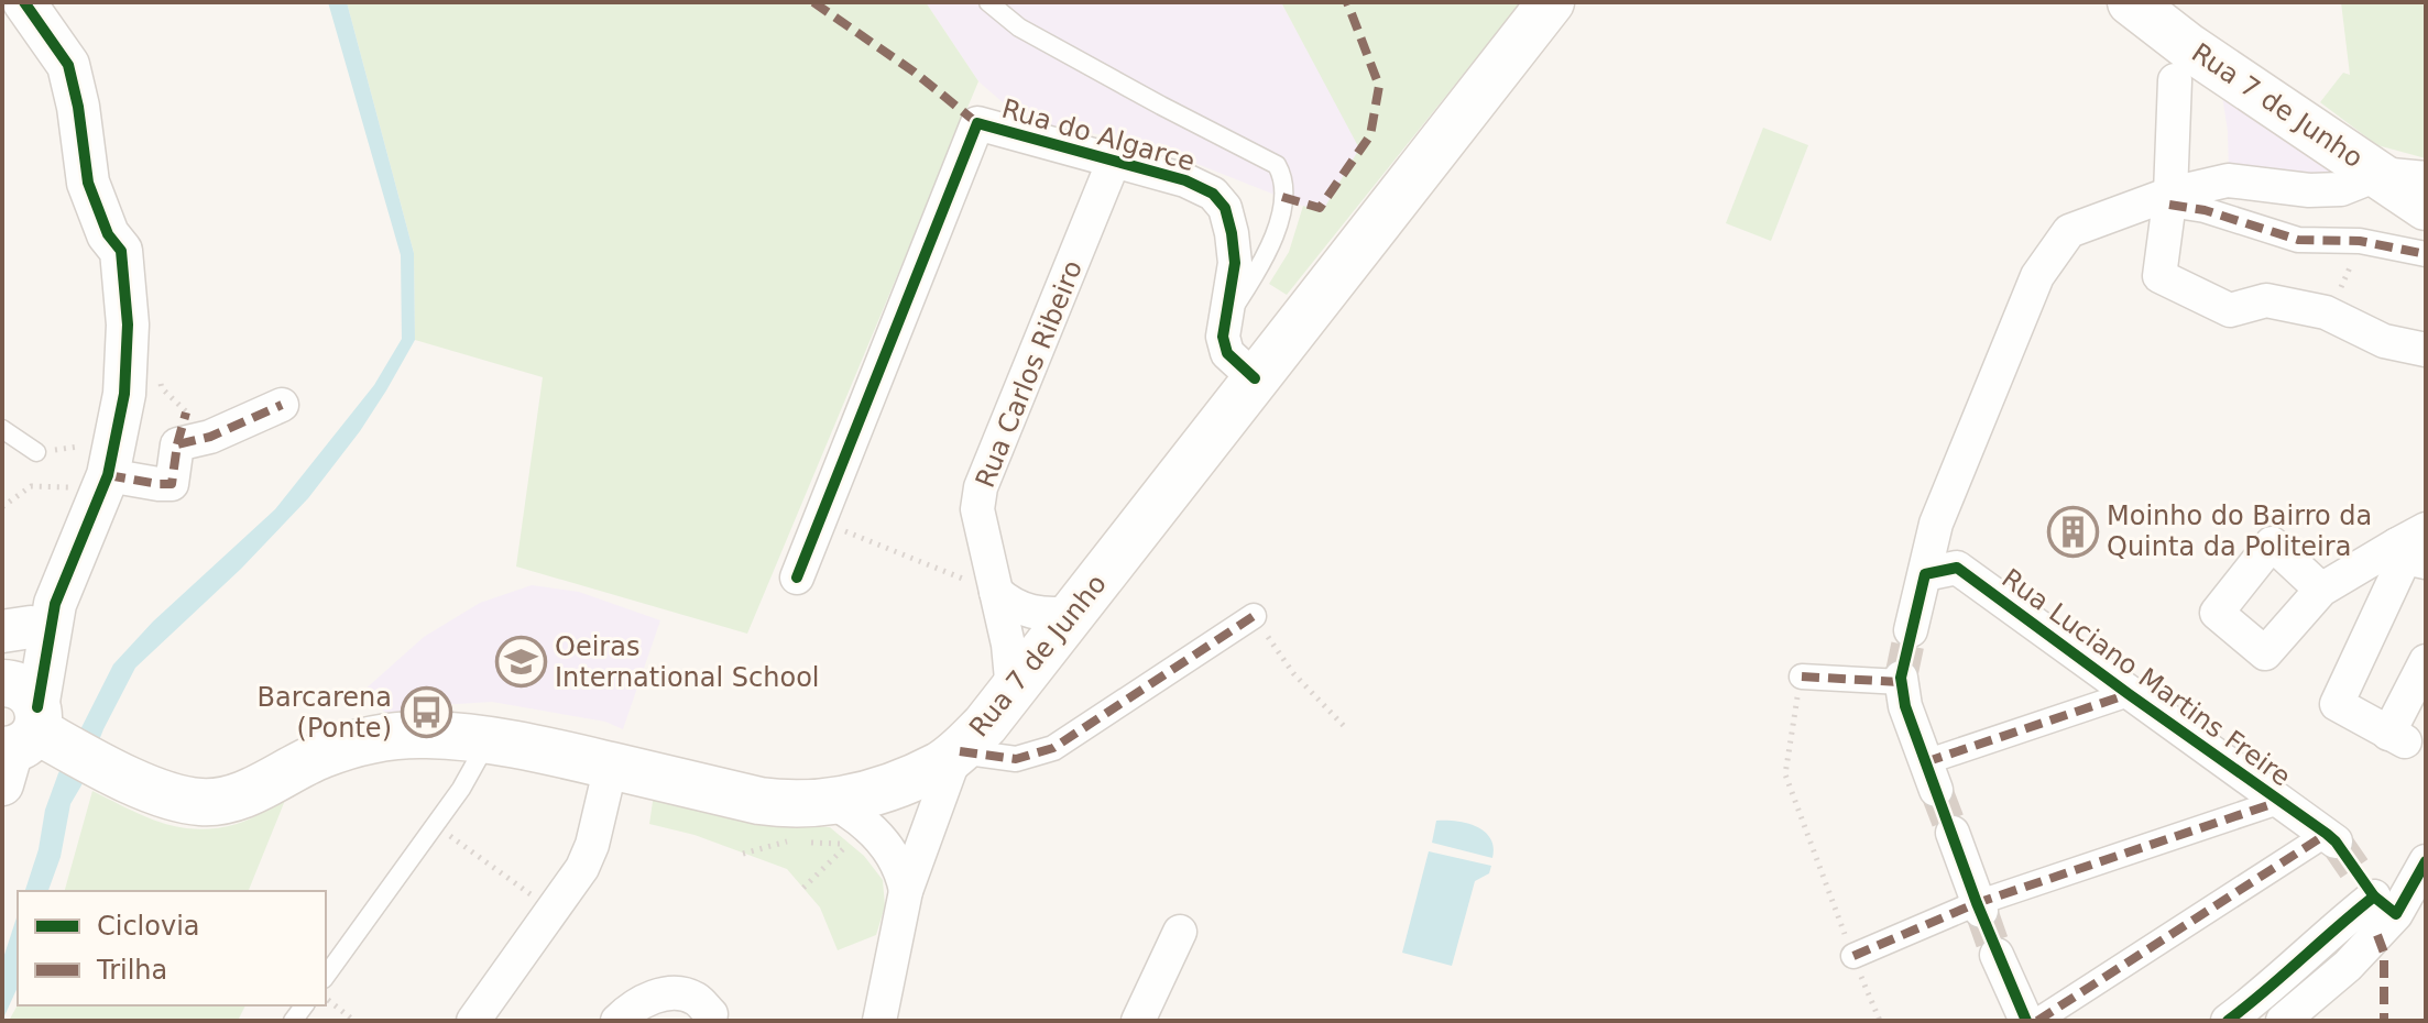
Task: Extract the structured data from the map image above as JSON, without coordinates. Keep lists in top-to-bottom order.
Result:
{
  "streets": {
    "main road": ["Rua 7 de Junho"],
    "street": ["Rua do Algarce", "Rua Carlos Ribeiro", "Rua Luciano Martins Freire"]
  },
  "crossings": [
    ["Rua 7 de Junho", "Rua do Algarce"],
    ["Rua 7 de Junho", "Rua Carlos Ribeiro"],
    ["Rua do Algarce", "Rua Carlos Ribeiro"]
  ],
  "places": {
    "building": ["Moinho do Bairro da Quinta da Politeira"],
    "school or university": ["Oeiras International School"],
    "bus stop": ["Barcarena (Ponte)"]
  },
  "legend": ["Ciclovia", "Trilha"]
}
